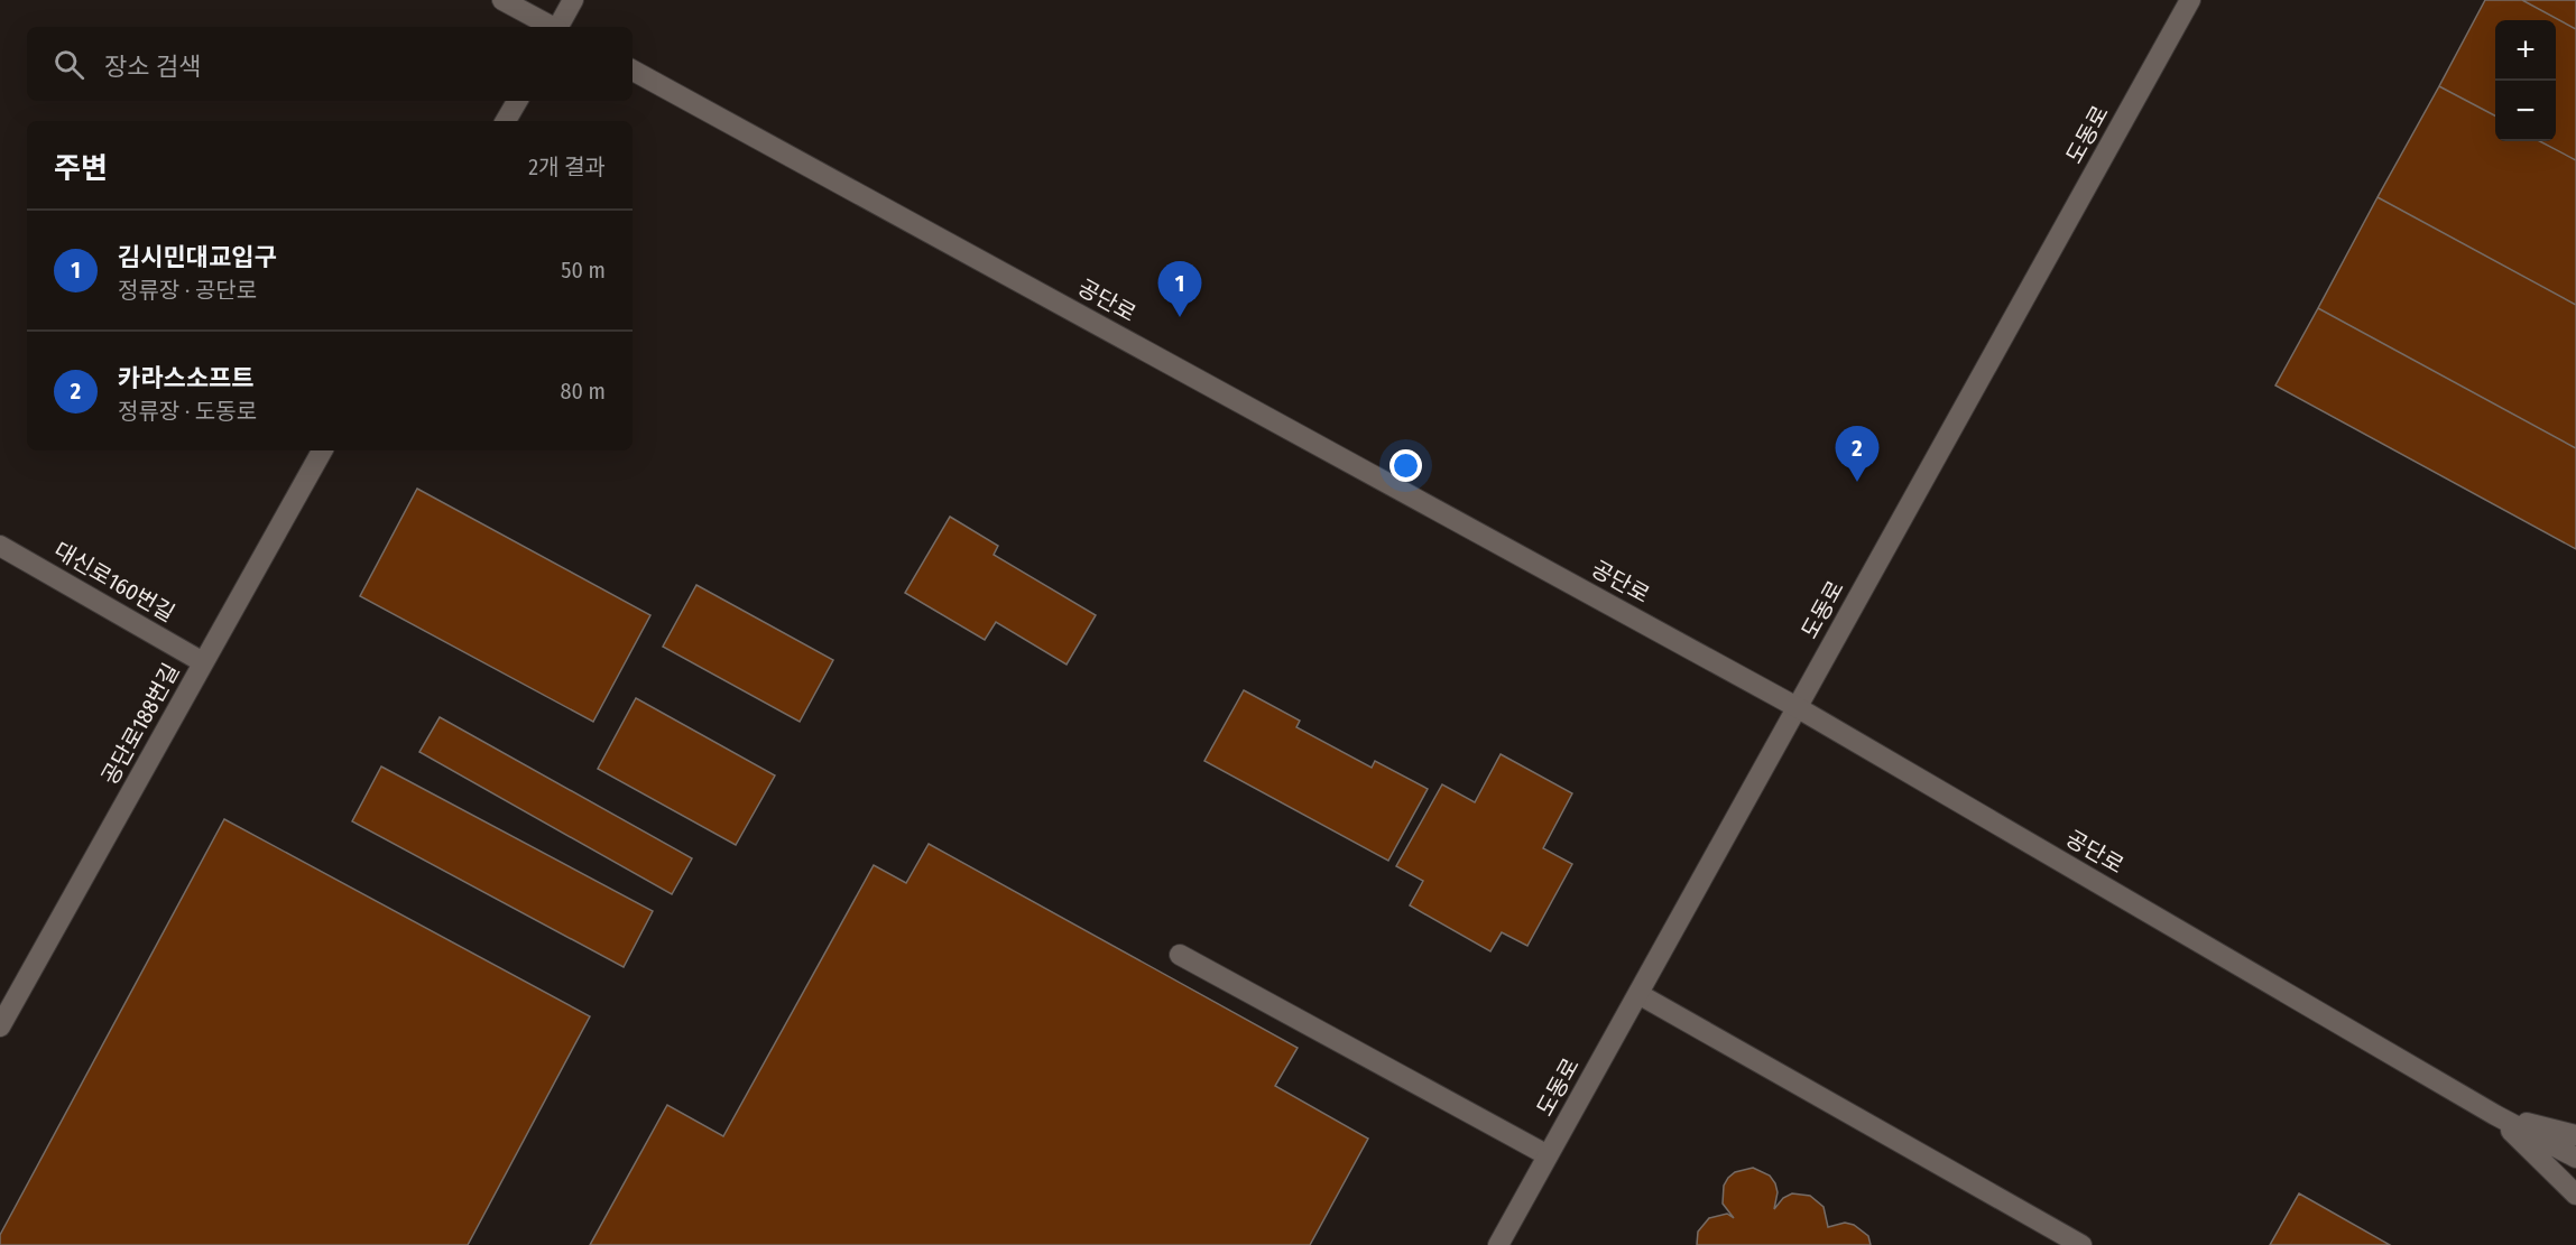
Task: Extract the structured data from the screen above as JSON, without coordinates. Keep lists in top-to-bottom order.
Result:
{
  "streets": {
    "street": [
      "도동로",
      "공단로",
      "대신로160번길",
      "공단로188번길"
    ]
  },
  "crossings": [
    ["도동로", "공단로"],
    ["대신로160번길", "공단로188번길"]
  ],
  "page": {
    "map_buttons": ["+", "−"],
    "search": "장소 검색",
    "heading": ["주변", "2개 결과"],
    "list": [
      {
        "mark": "1",
        "name": "김시민대교입구",
        "note": "정류장 · 공단로",
        "value": "50 m"
      },
      {
        "mark": "2",
        "name": "카라스소프트",
        "note": "정류장 · 도동로",
        "value": "80 m"
      }
    ],
    "pins": ["1", "2"]
  }
}
